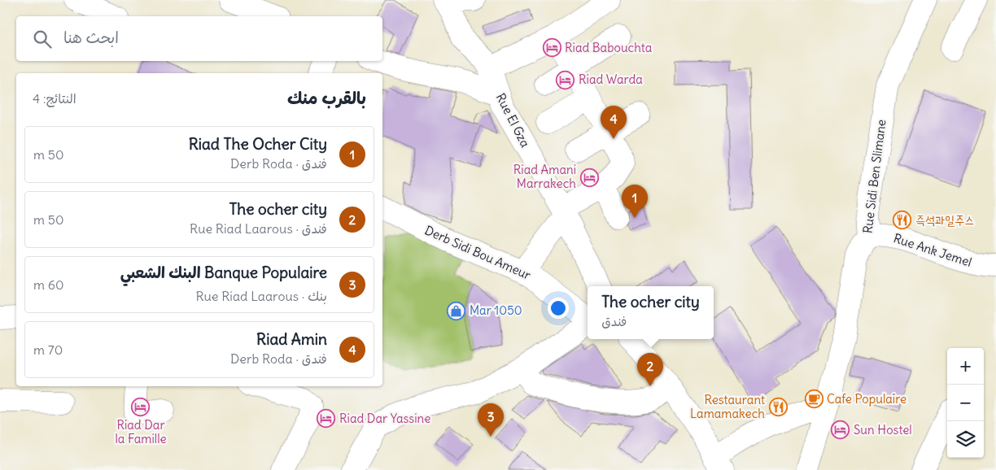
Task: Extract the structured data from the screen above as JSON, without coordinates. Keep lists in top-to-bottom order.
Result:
{
  "streets": {
    "street": [
      "Rue El Gza",
      "Rue Sidi Ben Slimane",
      "Rue Ank Jemel",
      "Derb Sidi Bou Ameur"
    ]
  },
  "crossings": [
    ["Rue Sidi Ben Slimane", "Rue Ank Jemel"]
  ],
  "places": {
    "hotel": [
      "Riad Babouchta",
      "Riad Warda",
      "Riad Amani Marrakech",
      "Riad Dar la Famille",
      "Riad Dar Yassine",
      "Sun Hostel"
    ],
    "restaurant": ["즉석과일주스", "Restaurant Lamamakech"],
    "shop": ["Mar 1050"],
    "cafe": ["Cafe Populaire"]
  },
  "page": {
    "search": "ابحث هنا",
    "heading": ["بالقرب منك", "النتائج: 4"],
    "pins": [
      "4",
      "1",
      "2",
      "3"
    ],
    "list": [
      {
        "mark": "1",
        "name": "Riad The Ocher City",
        "note": "فندق · Derb Roda",
        "value": "50 m"
      },
      {
        "mark": "2",
        "name": "The ocher city",
        "note": "فندق · Rue Riad Laarous",
        "value": "50 m"
      },
      {
        "mark": "3",
        "name": "Banque Populaire البنك الشعبي",
        "note": "بنك · Rue Riad Laarous",
        "value": "60 m"
      },
      {
        "mark": "4",
        "name": "Riad Amin",
        "note": "فندق · Derb Roda",
        "value": "70 m"
      }
    ],
    "popup": ["The ocher city", "فندق"],
    "map_buttons": ["+", "−"]
  }
}
